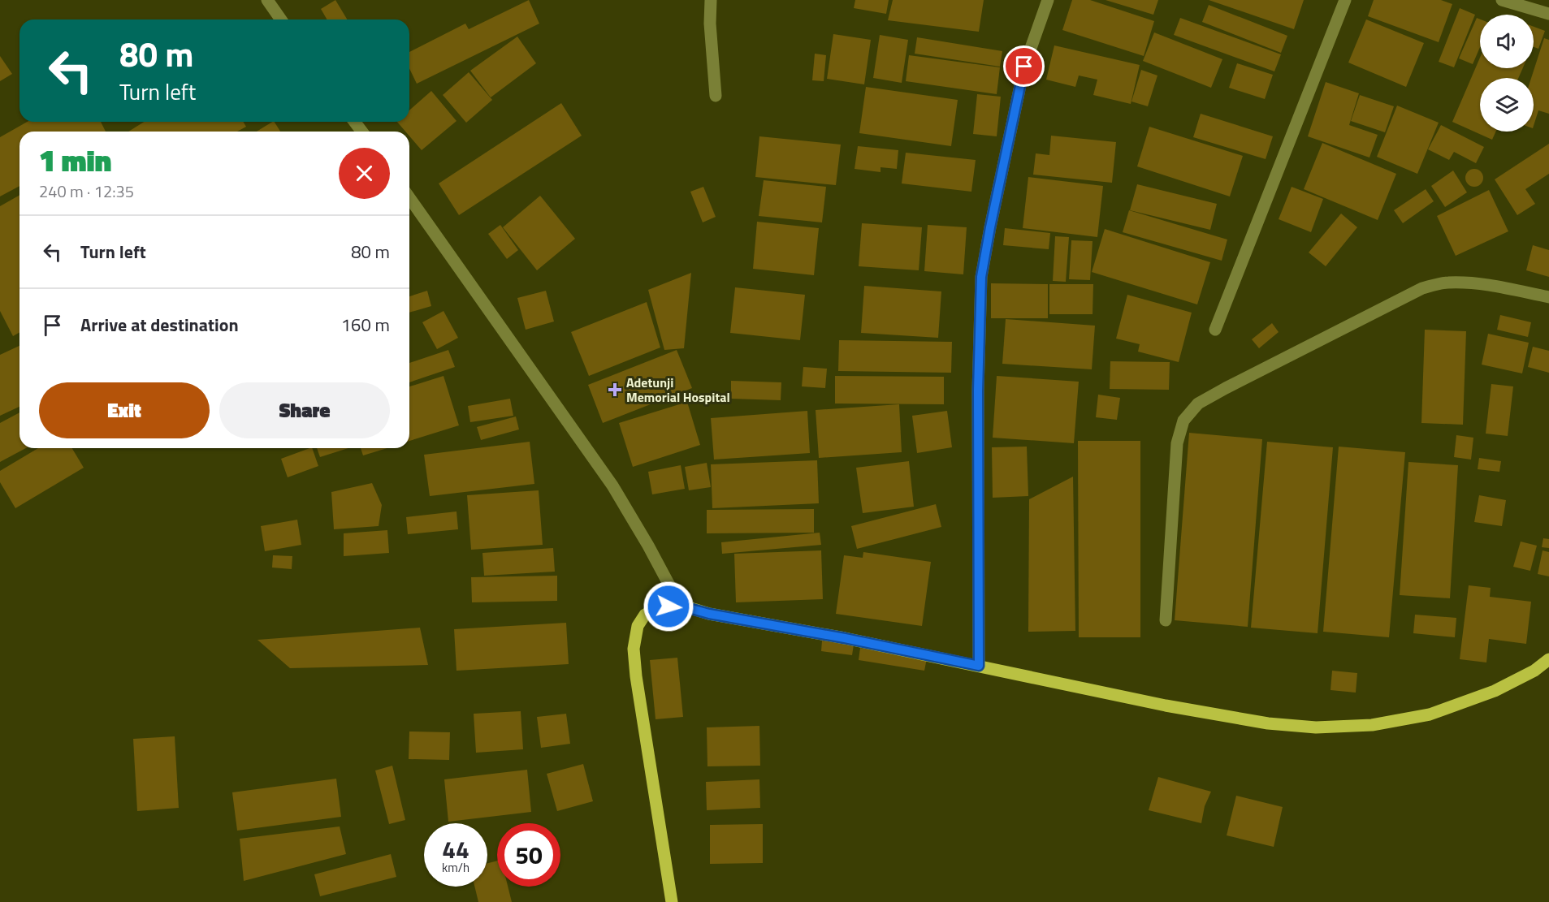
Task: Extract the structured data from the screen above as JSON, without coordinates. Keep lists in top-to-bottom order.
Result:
{
  "places": {
    "health": ["Adetunji Memorial Hospital"]
  },
  "page": {
    "turn": ["80 m", "Turn left"],
    "heading": ["1 min", "240 m · 12:35"],
    "list": [
      {
        "name": "Turn left",
        "value": "80 m"
      },
      {
        "name": "Arrive at destination",
        "value": "160 m"
      }
    ],
    "buttons": ["Exit", "Share"],
    "speed": "44 km/h",
    "limit": "50"
  }
}
